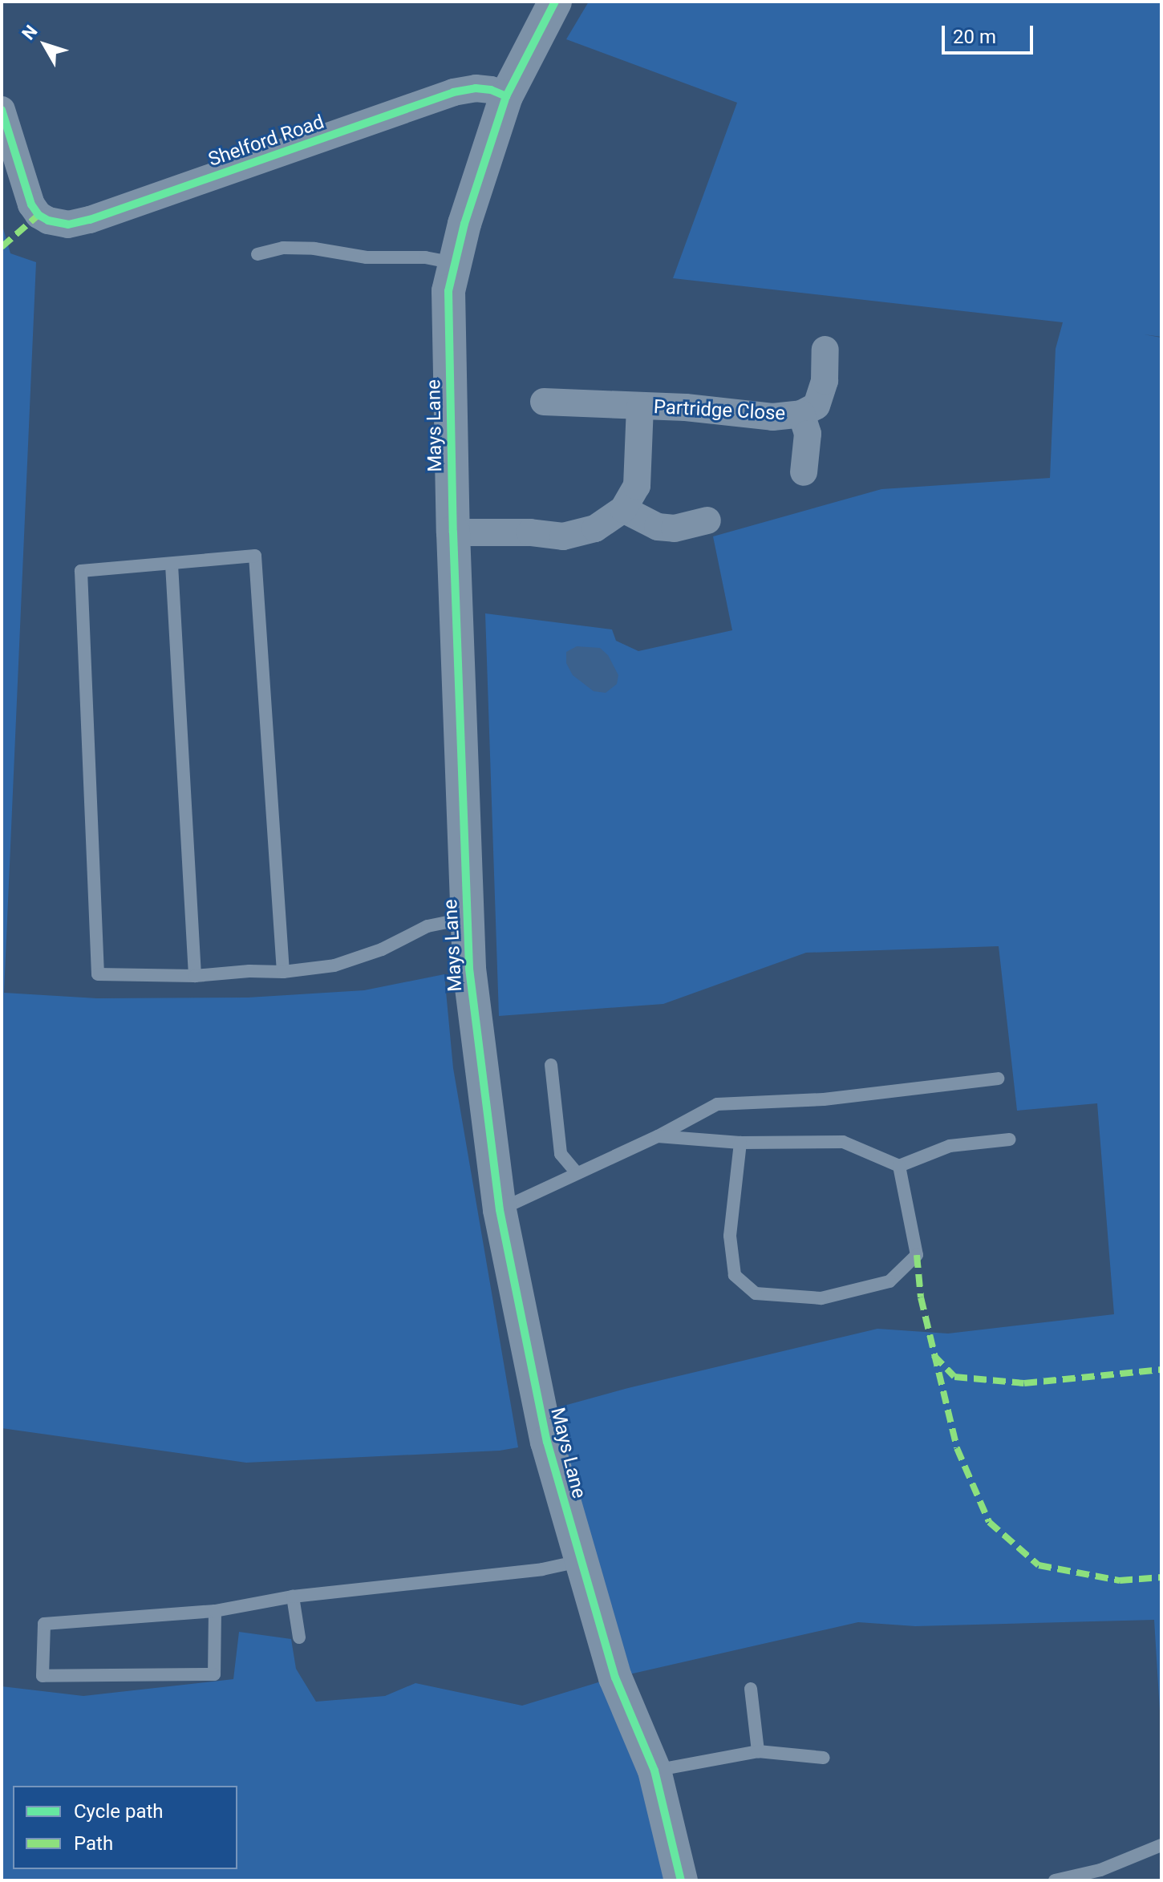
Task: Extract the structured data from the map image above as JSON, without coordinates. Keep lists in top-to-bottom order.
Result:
{
  "streets": {
    "street": ["Shelford Road", "Partridge Close", "Mays Lane"]
  },
  "crossings": [
    ["Shelford Road", "Mays Lane"],
    ["Partridge Close", "Mays Lane"]
  ],
  "legend": ["Cycle path", "Path"],
  "scale_bar": "20 m",
  "north": "top left"
}
